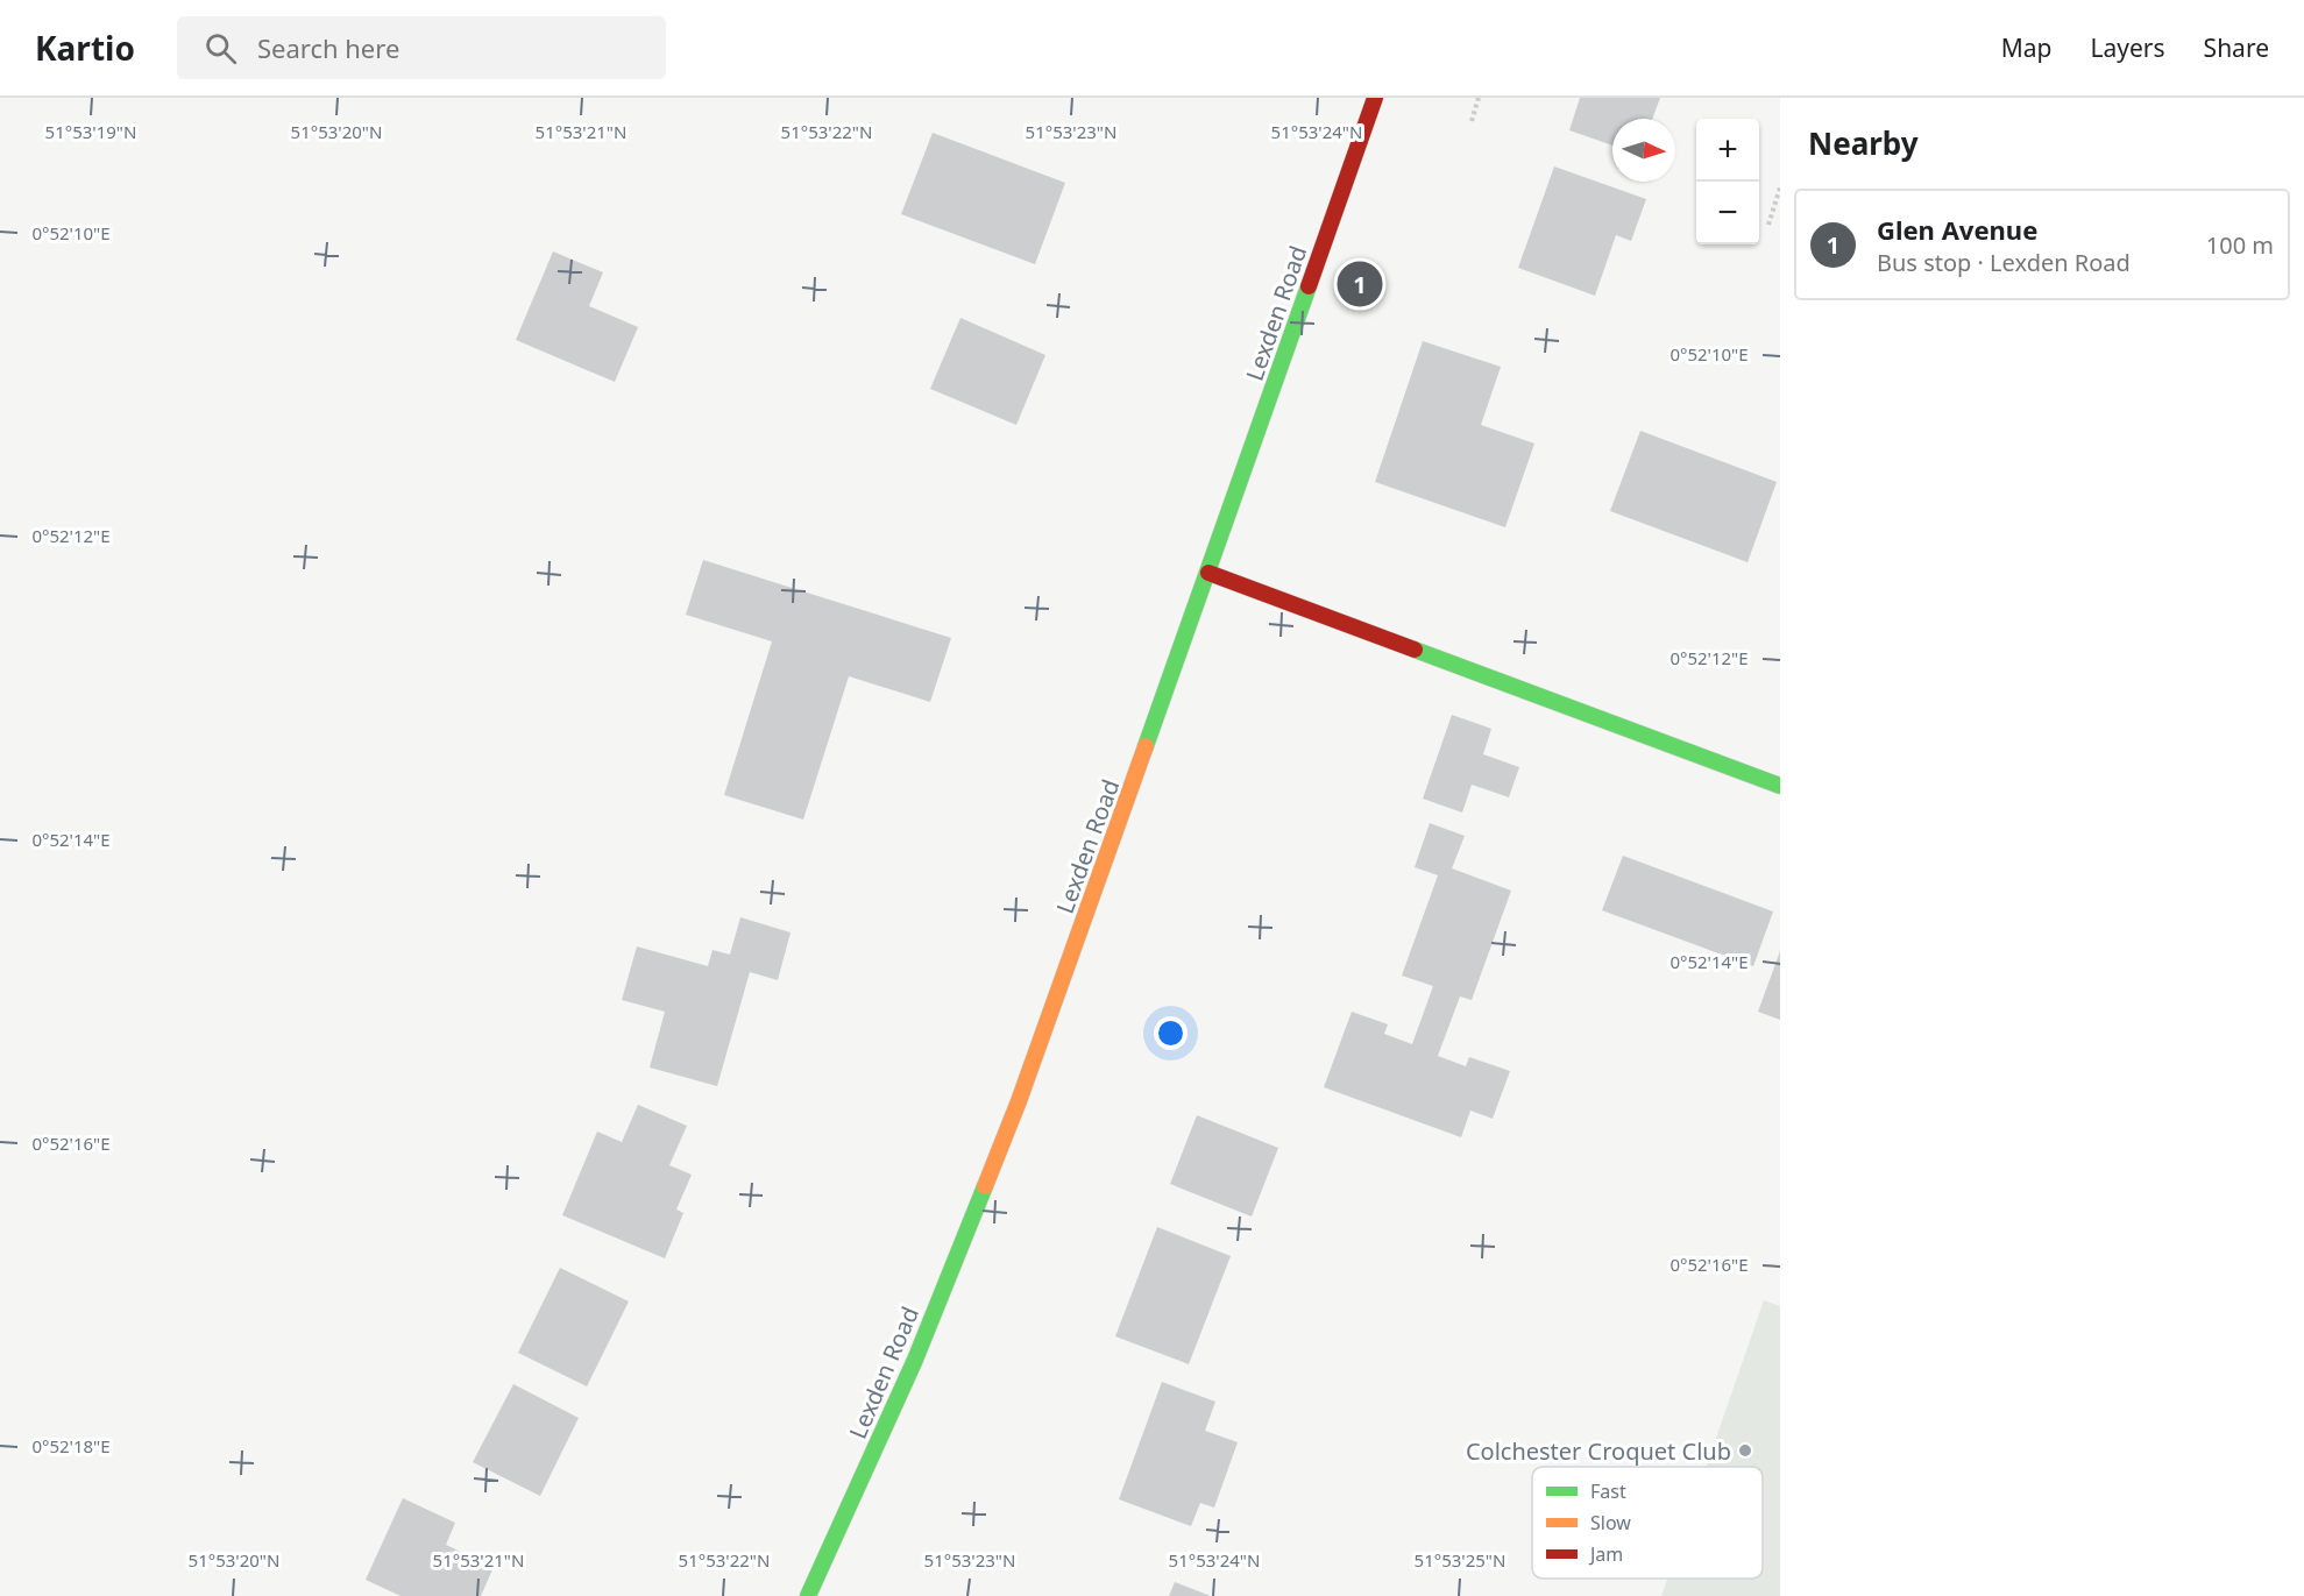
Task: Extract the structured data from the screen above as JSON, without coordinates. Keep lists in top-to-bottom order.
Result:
{
  "streets": {
    "main road": ["Lexden Road"]
  },
  "places": ["Colchester Croquet Club"],
  "legend": ["Fast", "Slow", "Jam"],
  "north": "right",
  "page": {
    "header": "Kartio",
    "search": "Search here",
    "nav": ["Map", "Layers", "Share"],
    "heading": "Nearby",
    "map_buttons": ["+", "−"],
    "list": [
      {
        "mark": "1",
        "name": "Glen Avenue",
        "note": "Bus stop · Lexden Road",
        "value": "100 m"
      }
    ],
    "pins": "1"
  },
  "coordinates": [
    "51°53'19\"N",
    "51°53'20\"N",
    "51°53'21\"N",
    "51°53'22\"N",
    "51°53'23\"N",
    "51°53'24\"N",
    "0°52'10\"E",
    "0°52'12\"E",
    "0°52'14\"E",
    "0°52'16\"E",
    "0°52'18\"E",
    "51°53'25\"N"
  ]
}
